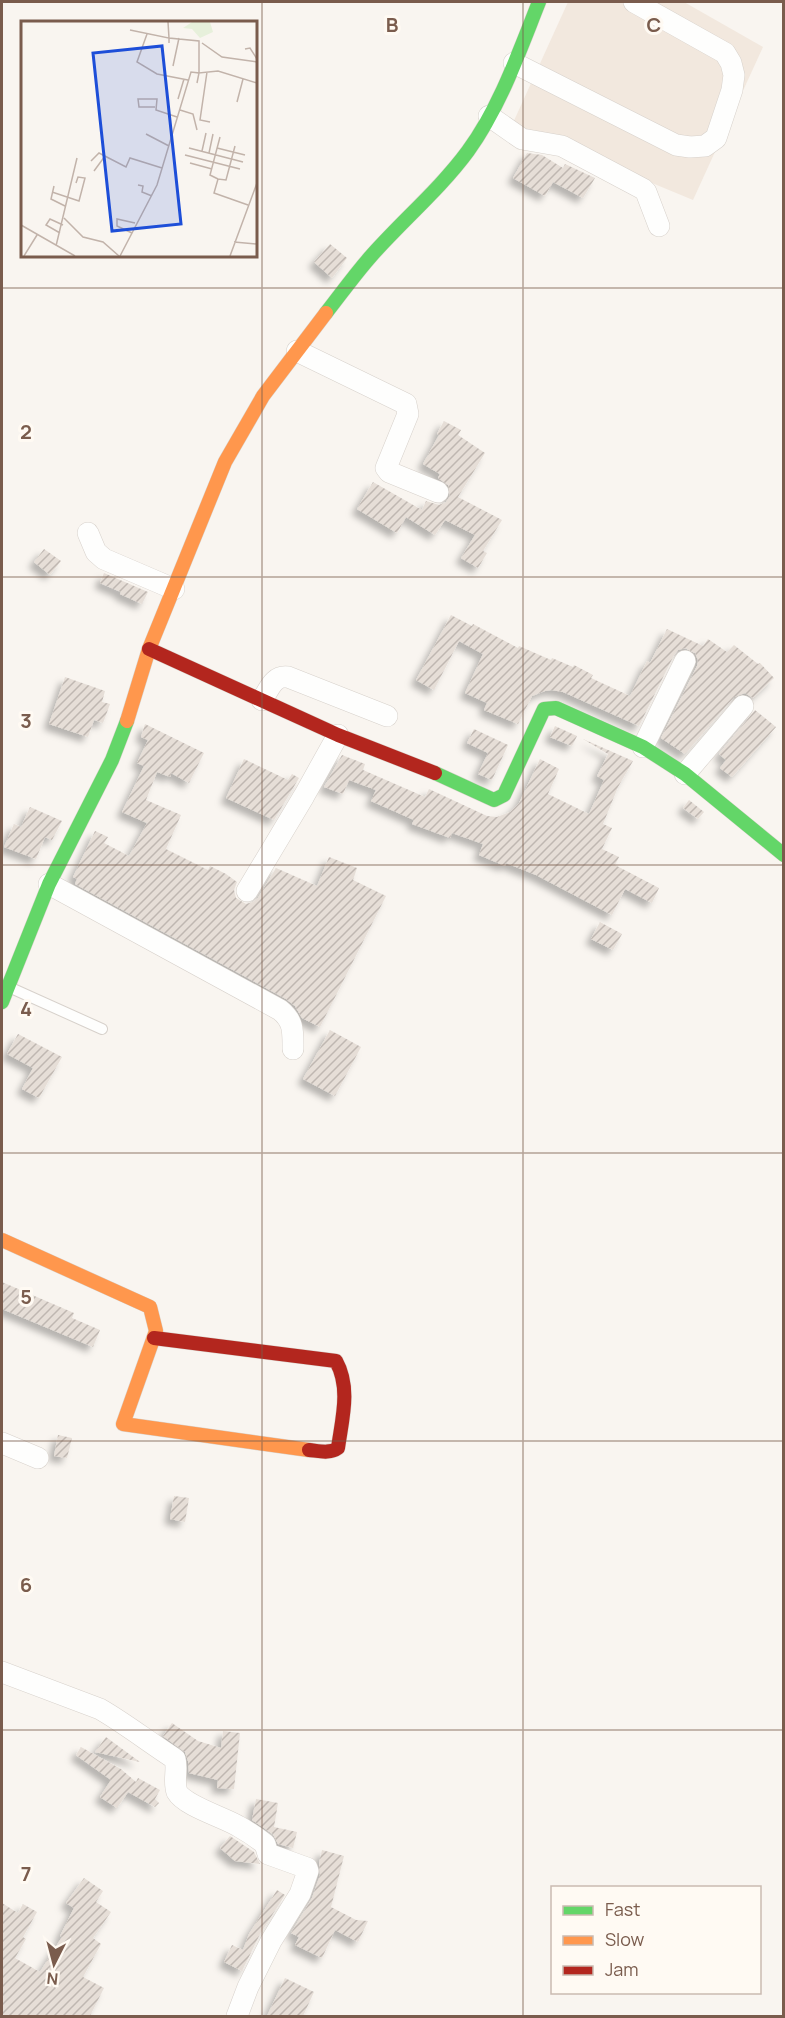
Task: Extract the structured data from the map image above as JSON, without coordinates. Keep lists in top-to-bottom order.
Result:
{
  "legend": ["Fast", "Slow", "Jam"],
  "north": "bottom",
  "grid": {
    "columns": ["B", "C"],
    "rows": [
      "2",
      "3",
      "4",
      "5",
      "6",
      "7"
    ]
  }
}
